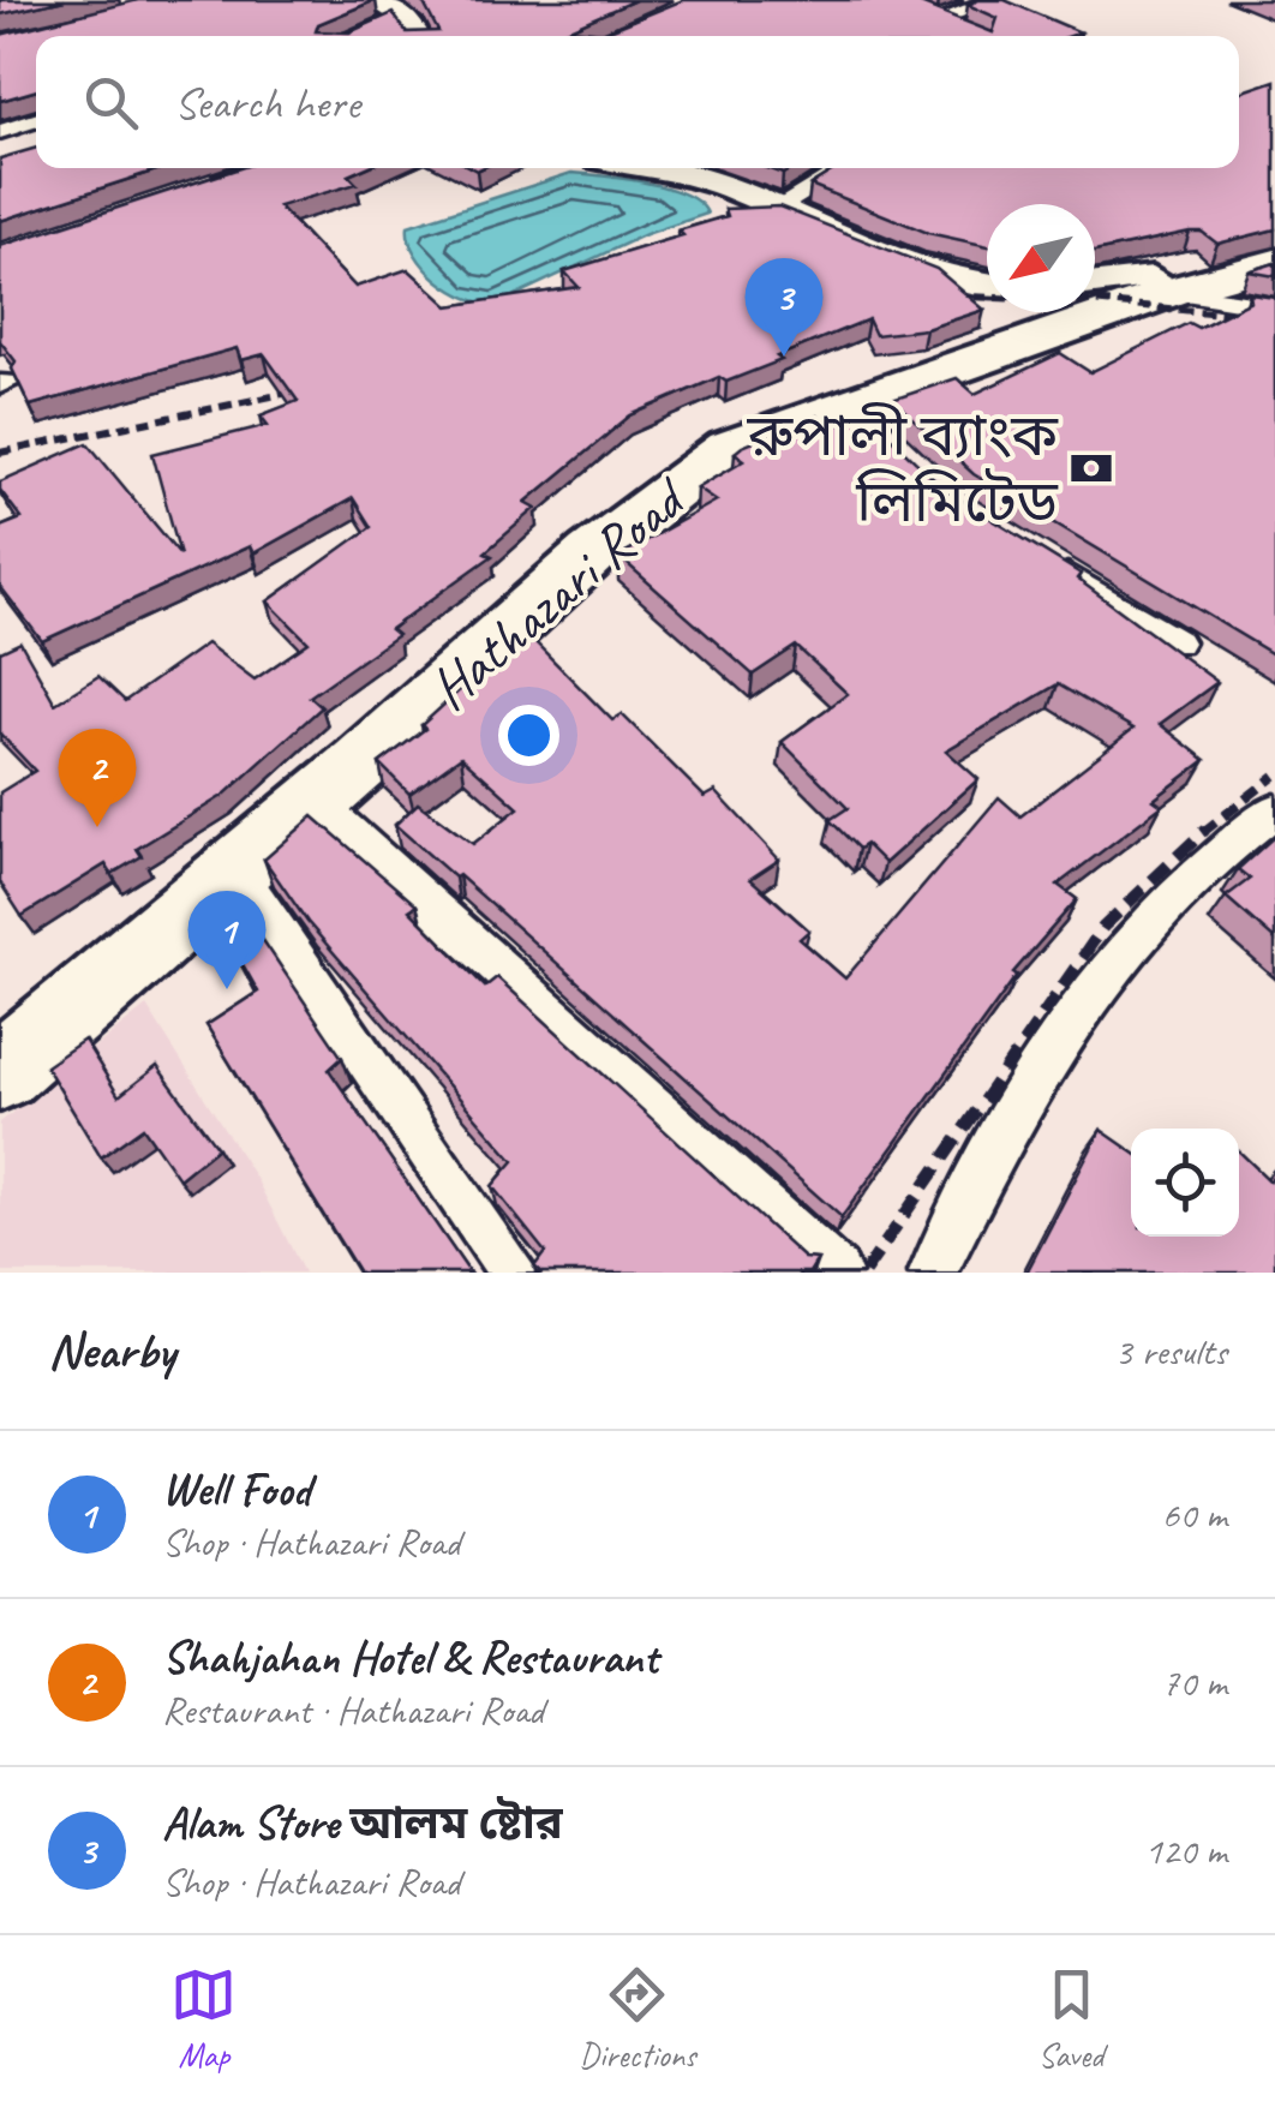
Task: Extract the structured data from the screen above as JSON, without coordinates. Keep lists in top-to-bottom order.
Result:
{
  "streets": {
    "highway": ["Hathazari Road"]
  },
  "places": {
    "bank": ["রুপালী ব্যাংক লিমিটেড"]
  },
  "north": "bottom left",
  "page": {
    "search": "Search here",
    "pins": ["3", "2", "1"],
    "heading": ["Nearby", "3 results"],
    "list": [
      {
        "mark": "1",
        "name": "Well Food",
        "note": "Shop · Hathazari Road",
        "value": "60 m"
      },
      {
        "mark": "2",
        "name": "Shahjahan Hotel & Restaurant",
        "note": "Restaurant · Hathazari Road",
        "value": "70 m"
      },
      {
        "mark": "3",
        "name": "Alam Store আলম ষ্টোর",
        "note": "Shop · Hathazari Road",
        "value": "120 m"
      }
    ],
    "nav": ["Map", "Directions", "Saved"]
  }
}
